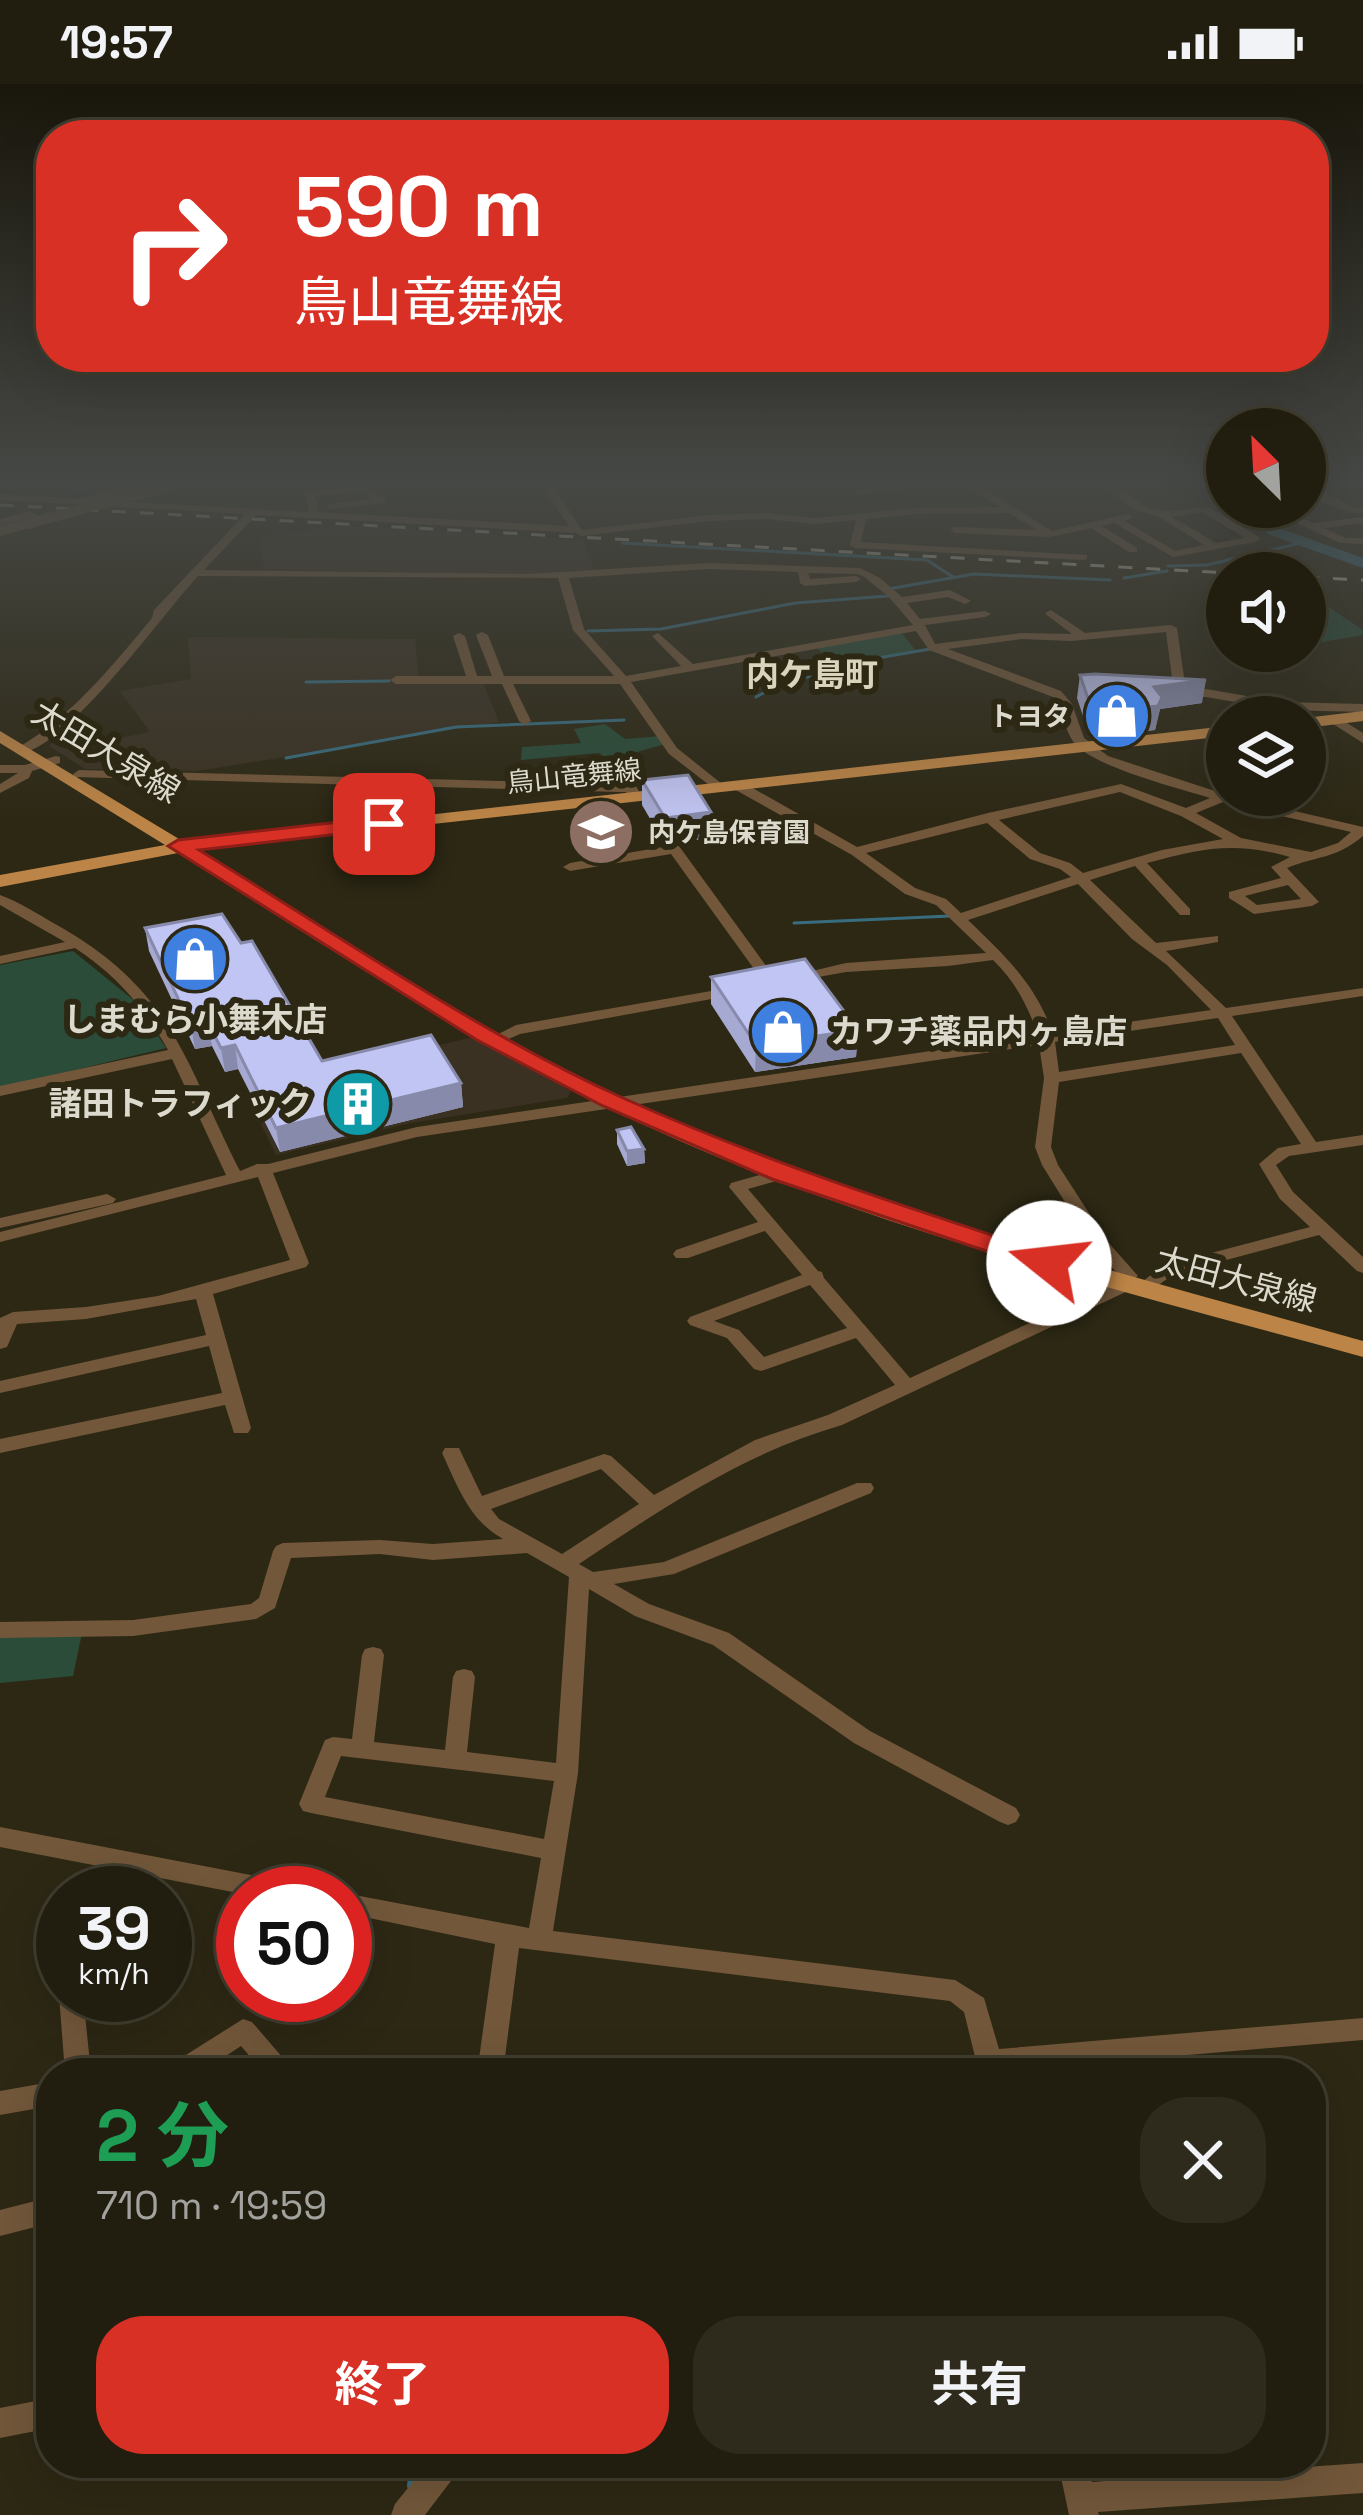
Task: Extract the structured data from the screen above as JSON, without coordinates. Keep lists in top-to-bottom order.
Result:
{
  "streets": {
    "main road": ["太田大泉線", "鳥山竜舞線"]
  },
  "crossings": [
    ["太田大泉線", "鳥山竜舞線"]
  ],
  "districts": ["内ケ島町"],
  "places": {
    "shop": ["トヨタ", "しまむら小舞木店", "カワチ薬品内ヶ島店"],
    "school or university": ["内ケ島保育園"],
    "building": ["諸田トラフィック"]
  },
  "north": "top left",
  "page": {
    "status": "19:57",
    "turn": ["590 m", "鳥山竜舞線"],
    "speed": "39 km/h",
    "limit": "50",
    "heading": ["2 分", "710 m · 19:59"],
    "buttons": ["終了", "共有"]
  }
}
